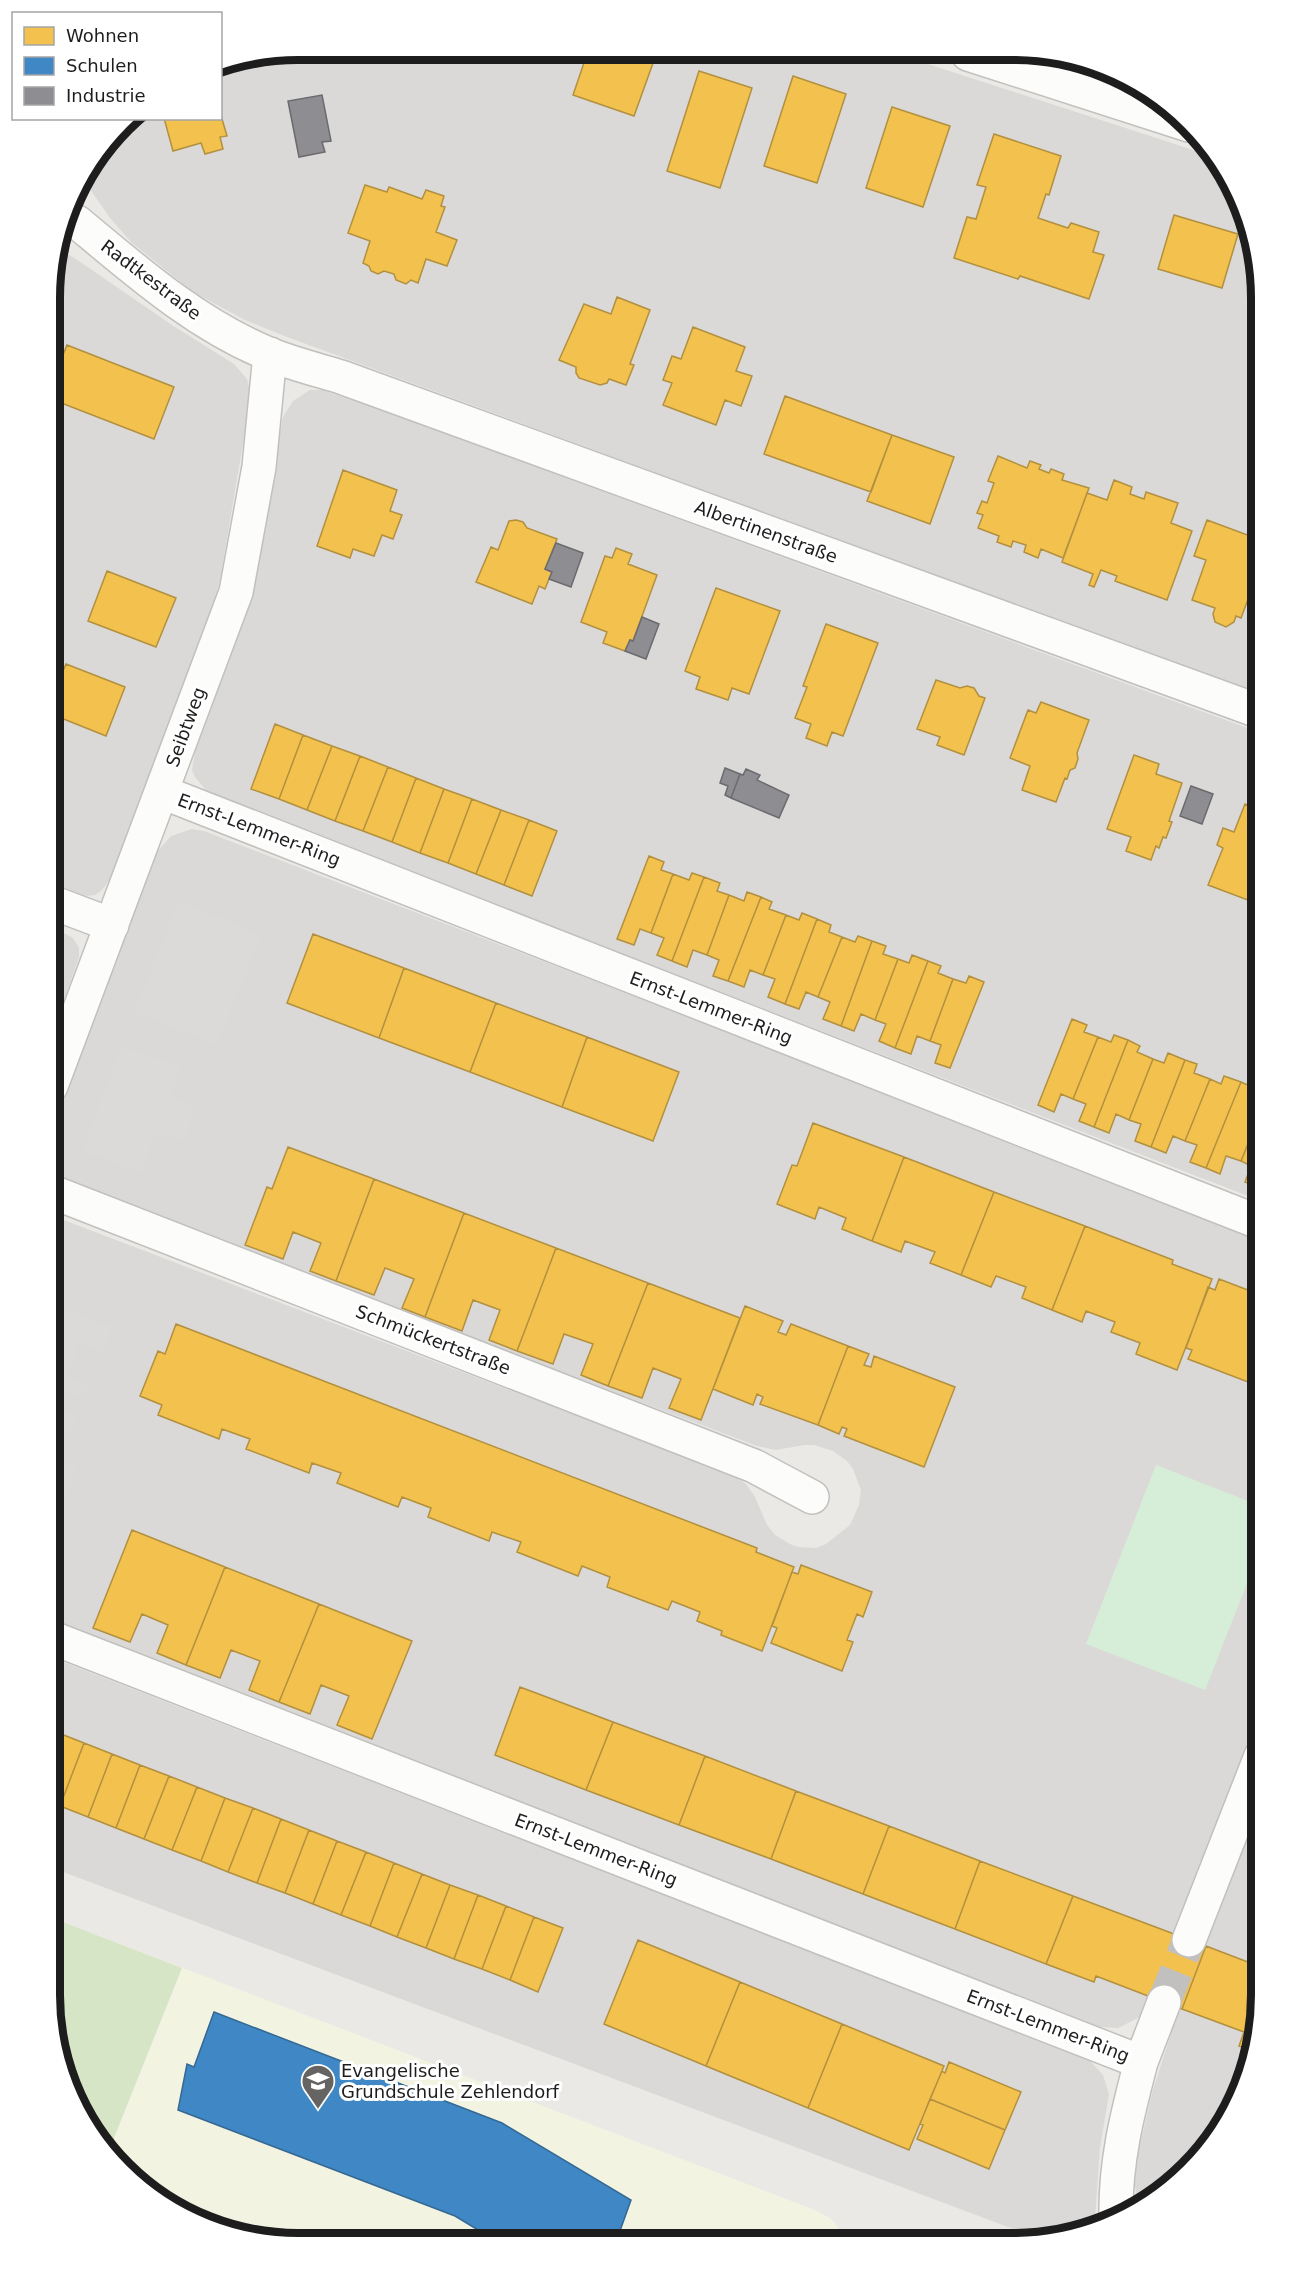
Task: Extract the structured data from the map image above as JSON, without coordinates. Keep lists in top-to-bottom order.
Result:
{
  "streets": {
    "street": [
      "Radtkestraße",
      "Albertinenstraße",
      "Seibtweg",
      "Ernst-Lemmer-Ring",
      "Schmückertstraße"
    ]
  },
  "crossings": [
    ["Radtkestraße", "Albertinenstraße"],
    ["Radtkestraße", "Seibtweg"],
    ["Albertinenstraße", "Seibtweg"],
    ["Seibtweg", "Ernst-Lemmer-Ring"]
  ],
  "places": {
    "school or university": ["Evangelische Grundschule Zehlendorf"]
  },
  "legend": ["Wohnen", "Schulen", "Industrie"]
}
